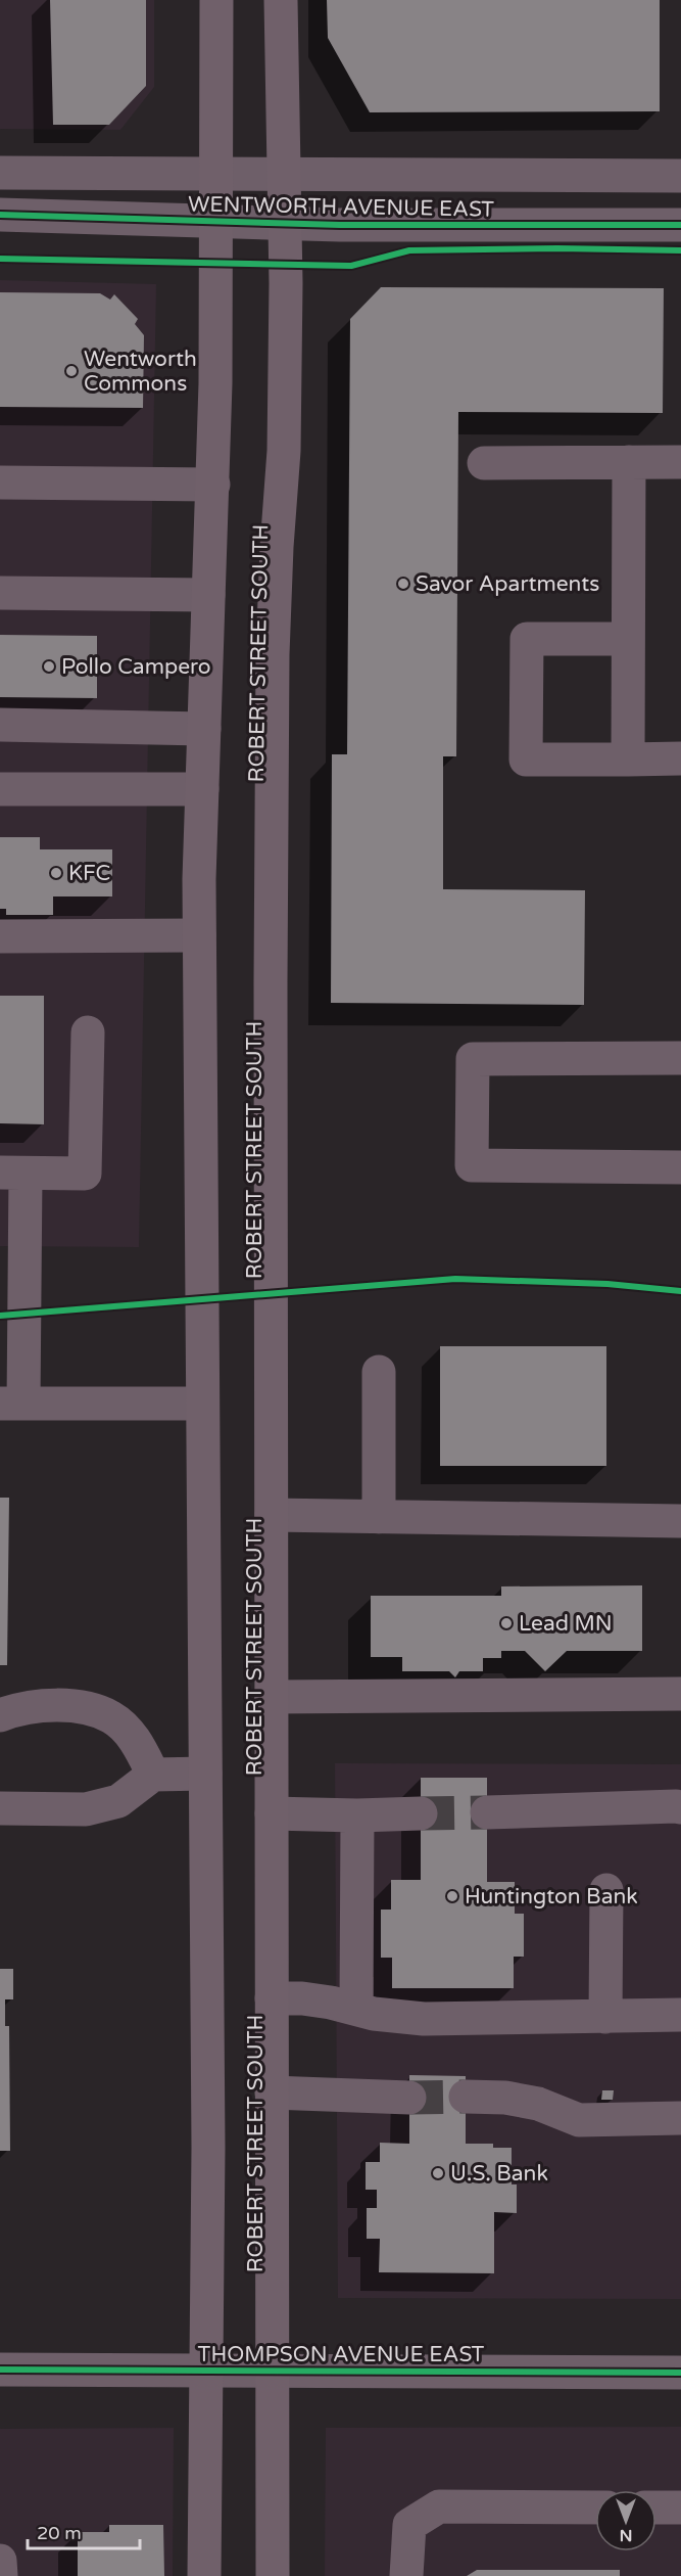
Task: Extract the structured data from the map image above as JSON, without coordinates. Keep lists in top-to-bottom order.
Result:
{
  "streets": {
    "main road": ["ROBERT STREET SOUTH"],
    "street": ["WENTWORTH AVENUE EAST", "THOMPSON AVENUE EAST"]
  },
  "crossings": [
    ["WENTWORTH AVENUE EAST", "ROBERT STREET SOUTH"],
    ["ROBERT STREET SOUTH", "THOMPSON AVENUE EAST"]
  ],
  "places": [
    "Wentworth Commons",
    "Savor Apartments",
    "Pollo Campero",
    "KFC",
    "Lead MN",
    "Huntington Bank",
    "U.S. Bank"
  ],
  "scale_bar": "20 m",
  "north": "bottom"
}
